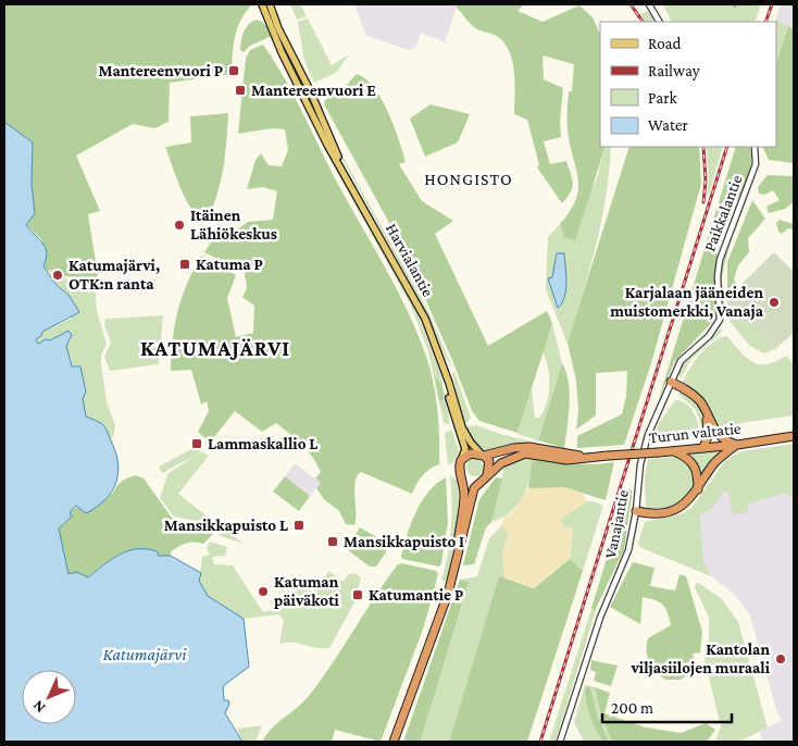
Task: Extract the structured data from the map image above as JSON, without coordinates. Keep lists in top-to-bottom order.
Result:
{
  "streets": {
    "highway": ["Turun valtatie"],
    "main road": ["Harvialantie"],
    "street": ["Paikkalantie", "Vanajantie"]
  },
  "crossings": [
    ["Paikkalantie", "Vanajantie"],
    ["Harvialantie", "Turun valtatie"]
  ],
  "districts": ["HONGISTO", "KATUMAJÄRVI"],
  "water": ["Katumajärvi"],
  "places": {
    "transit": [
      "Mantereenvuori P",
      "Mantereenvuori E",
      "Katuma P",
      "Lammaskallio L",
      "Mansikkapuisto L",
      "Mansikkapuisto I",
      "Katumantie P"
    ],
    "other": [
      "Itäinen Lähiökeskus",
      "Katumajärvi, OTK:n ranta",
      "Karjalaan jääneiden muistomerkki, Vanaja",
      "Katuman päiväkoti",
      "Kantolan viljasiilojen muraali"
    ]
  },
  "legend": [
    "Road",
    "Railway",
    "Park",
    "Water"
  ],
  "scale_bar": "200 m",
  "north": "bottom left"
}
